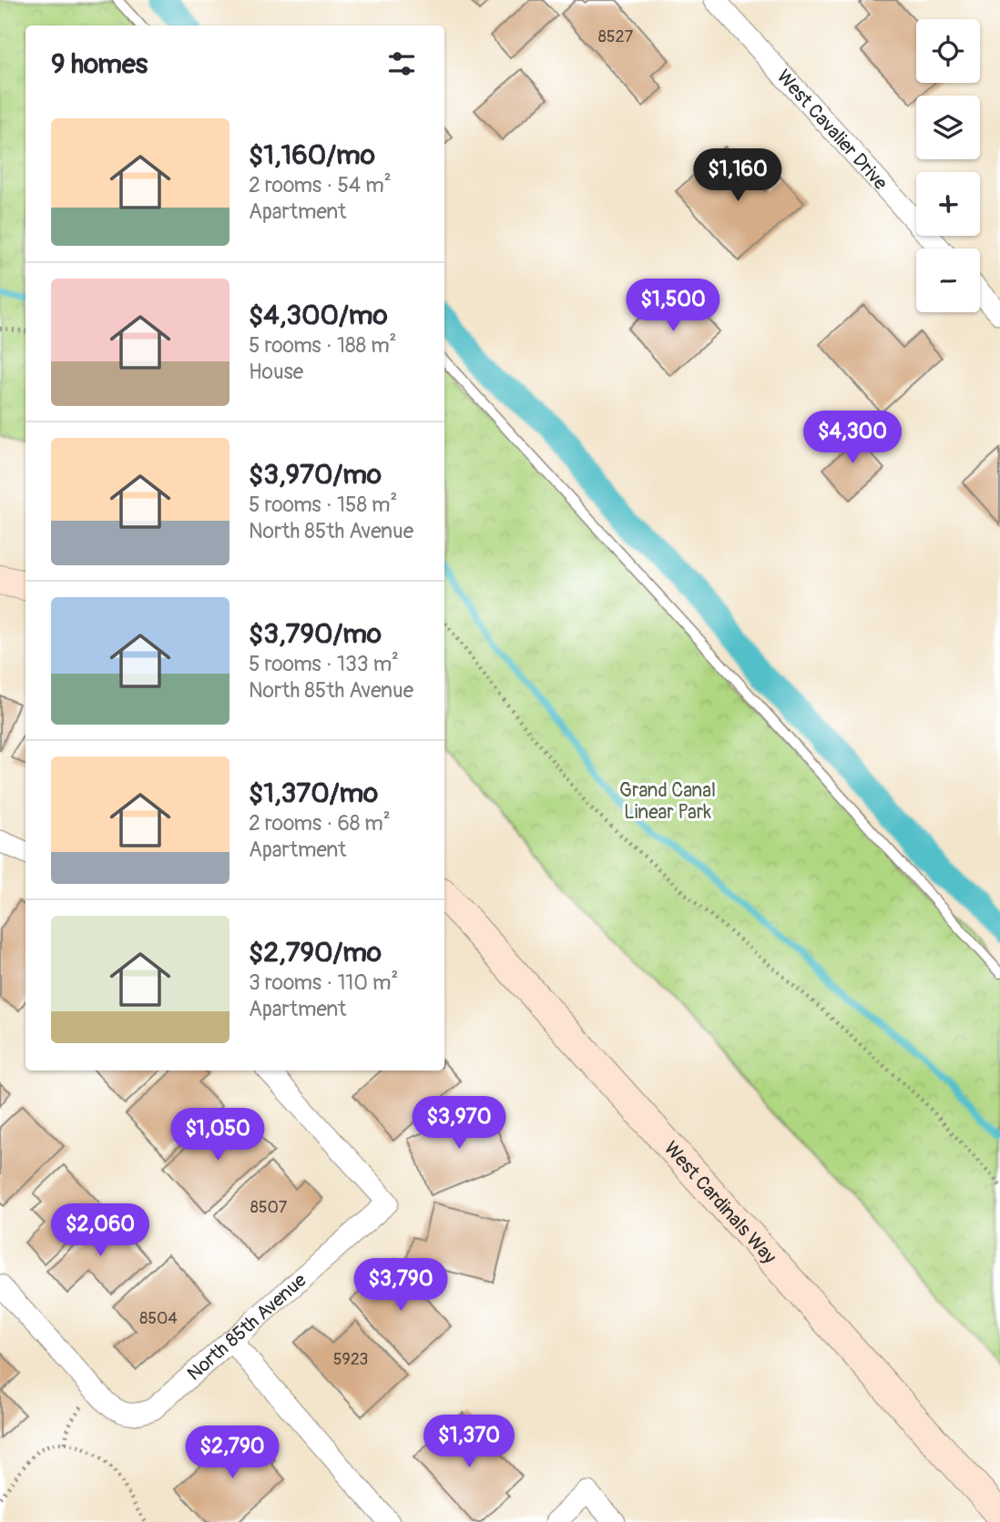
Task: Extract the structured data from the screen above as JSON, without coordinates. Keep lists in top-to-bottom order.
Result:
{
  "streets": {
    "main road": ["West Cardinals Way"],
    "street": ["West Cavalier Drive", "North 85th Avenue"]
  },
  "parks": ["Grand Canal Linear Park"],
  "house_numbers": [
    "8527",
    "8507",
    "8504",
    "5923"
  ],
  "page": {
    "map_buttons": ["+", "−"],
    "heading": "9 homes",
    "list": [
      {
        "name": "$1,160/mo",
        "note": "2 rooms · 54 m² · Apartment"
      },
      {
        "name": "$4,300/mo",
        "note": "5 rooms · 188 m² · House"
      },
      {
        "name": "$3,970/mo",
        "note": "5 rooms · 158 m² · North 85th Avenue"
      },
      {
        "name": "$3,790/mo",
        "note": "5 rooms · 133 m² · North 85th Avenue"
      },
      {
        "name": "$1,370/mo",
        "note": "2 rooms · 68 m² · Apartment"
      },
      {
        "name": "$2,790/mo",
        "note": "3 rooms · 110 m² · Apartment"
      }
    ],
    "price": [
      "$1,160",
      "$1,500",
      "$4,300",
      "$3,970",
      "$1,050",
      "$2,060",
      "$3,790",
      "$1,370",
      "$2,790"
    ]
  }
}
